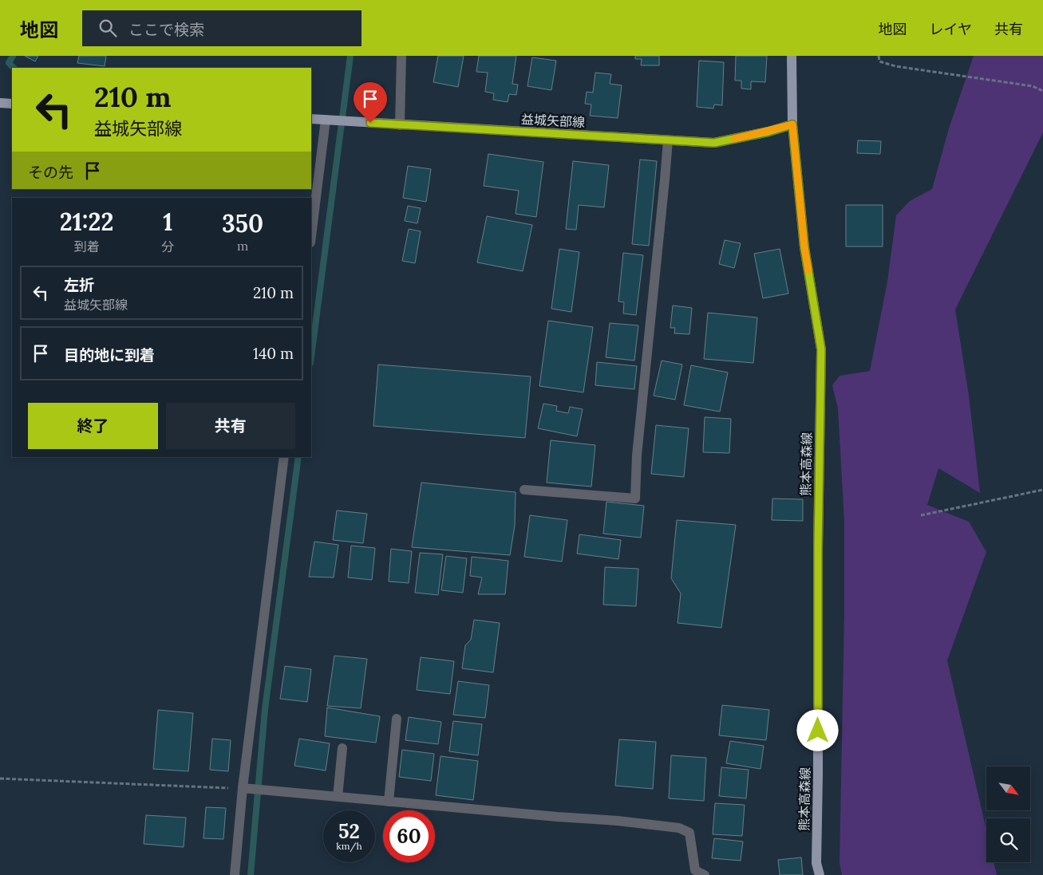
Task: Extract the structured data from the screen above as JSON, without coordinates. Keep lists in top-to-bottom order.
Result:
{
  "streets": {
    "main road": ["益城矢部線", "熊本高森線"]
  },
  "crossings": [
    ["益城矢部線", "熊本高森線"]
  ],
  "north": "bottom right",
  "page": {
    "header": "地図",
    "search": "ここで検索",
    "nav": ["地図", "レイヤ", "共有"],
    "turn": ["210 m", "益城矢部線"],
    "then": "その先",
    "eta": [
      "21:22",
      "到着",
      "1",
      "分",
      "350",
      "m"
    ],
    "list": [
      {
        "name": "左折",
        "note": "益城矢部線",
        "value": "210 m"
      },
      {
        "name": "目的地に到着",
        "value": "140 m"
      }
    ],
    "buttons": ["終了", "共有"],
    "speed": "52 km/h",
    "limit": "60"
  }
}
